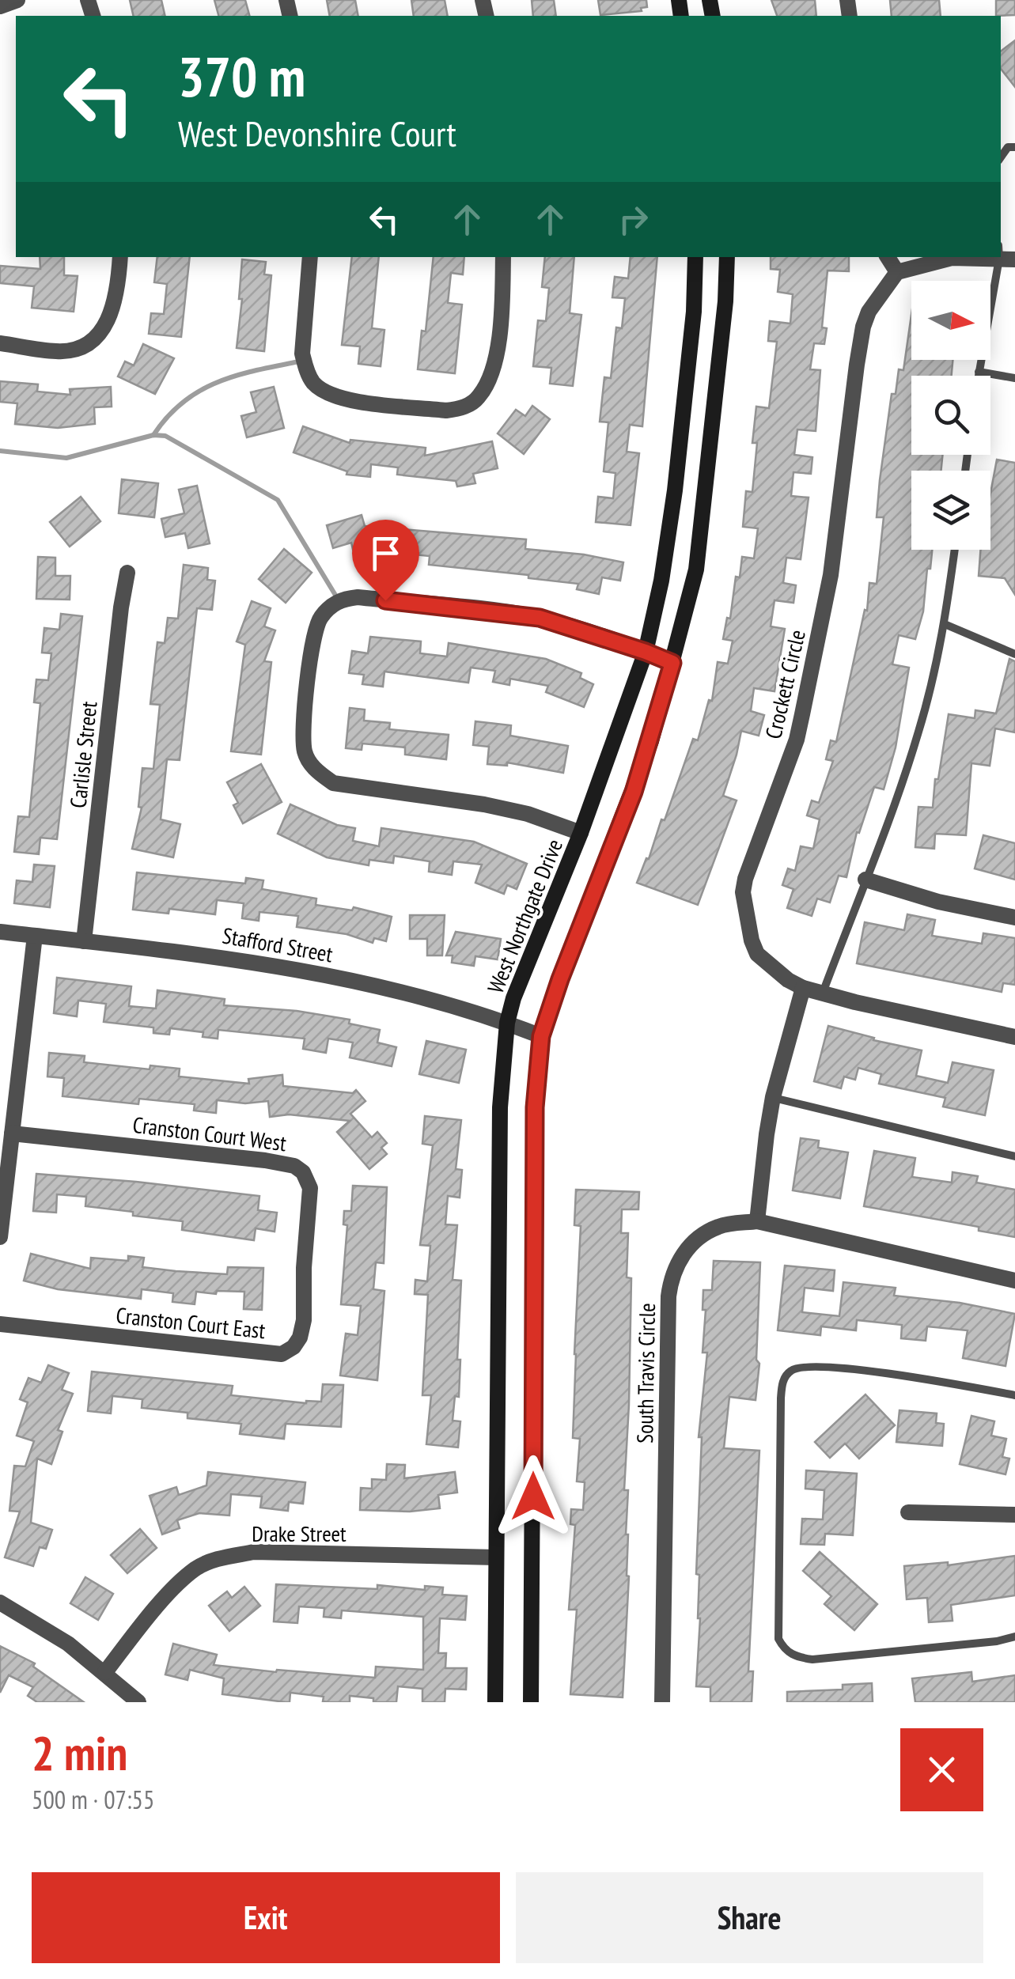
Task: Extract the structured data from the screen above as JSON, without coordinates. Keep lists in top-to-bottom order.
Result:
{
  "streets": {
    "main road": ["West Northgate Drive"],
    "street": [
      "Crockett Circle",
      "Carlisle Street",
      "Stafford Street",
      "Cranston Court West",
      "Cranston Court East",
      "South Travis Circle",
      "Drake Street"
    ]
  },
  "crossings": [
    ["Carlisle Street", "Stafford Street"],
    ["West Northgate Drive", "Stafford Street"],
    ["West Northgate Drive", "Drake Street"],
    ["Cranston Court West", "Cranston Court East"]
  ],
  "north": "right",
  "page": {
    "turn": ["370 m", "West Devonshire Court"],
    "heading": ["2 min", "500 m · 07:55"],
    "buttons": ["Exit", "Share"]
  }
}
